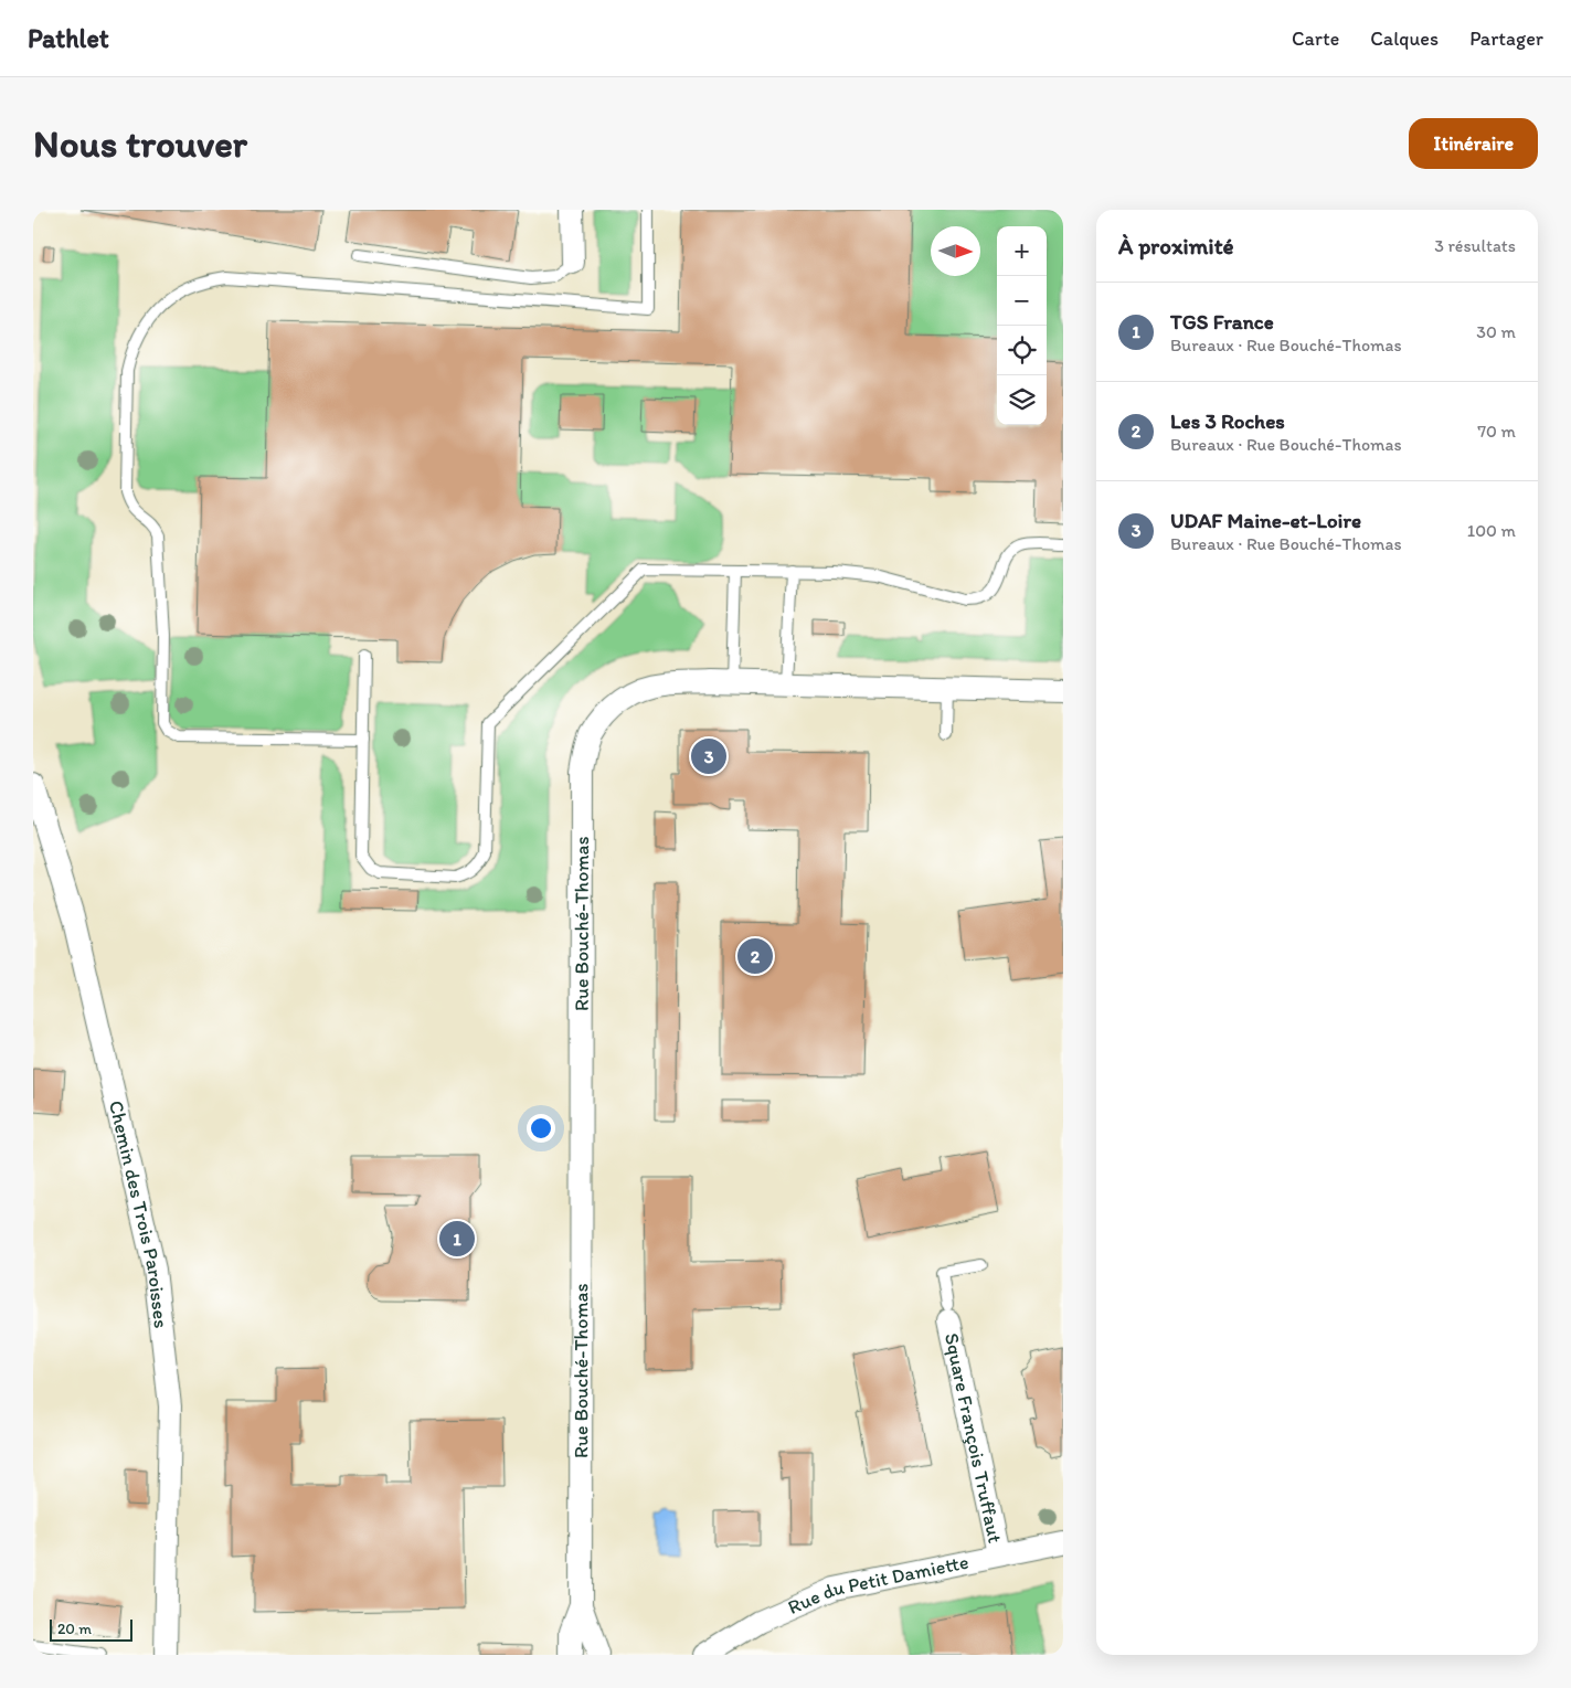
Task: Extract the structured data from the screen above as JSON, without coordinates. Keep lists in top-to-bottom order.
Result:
{
  "streets": {
    "street": [
      "Rue Bouché-Thomas",
      "Chemin des Trois Paroisses",
      "Square François Truffaut",
      "Rue du Petit Damiette"
    ]
  },
  "crossings": [
    ["Square François Truffaut", "Rue du Petit Damiette"]
  ],
  "scale_bar": "20 m",
  "north": "right",
  "page": {
    "header": "Pathlet",
    "nav": ["Carte", "Calques", "Partager"],
    "buttons": "Itinéraire",
    "title": "Nous trouver",
    "heading": ["À proximité", "3 résultats"],
    "map_buttons": ["+", "−"],
    "list": [
      {
        "mark": "1",
        "name": "TGS France",
        "note": "Bureaux · Rue Bouché-Thomas",
        "value": "30 m"
      },
      {
        "mark": "2",
        "name": "Les 3 Roches",
        "note": "Bureaux · Rue Bouché-Thomas",
        "value": "70 m"
      },
      {
        "mark": "3",
        "name": "UDAF Maine-et-Loire",
        "note": "Bureaux · Rue Bouché-Thomas",
        "value": "100 m"
      }
    ],
    "pins": ["3", "2", "1"],
    "scale": "20 m"
  }
}
